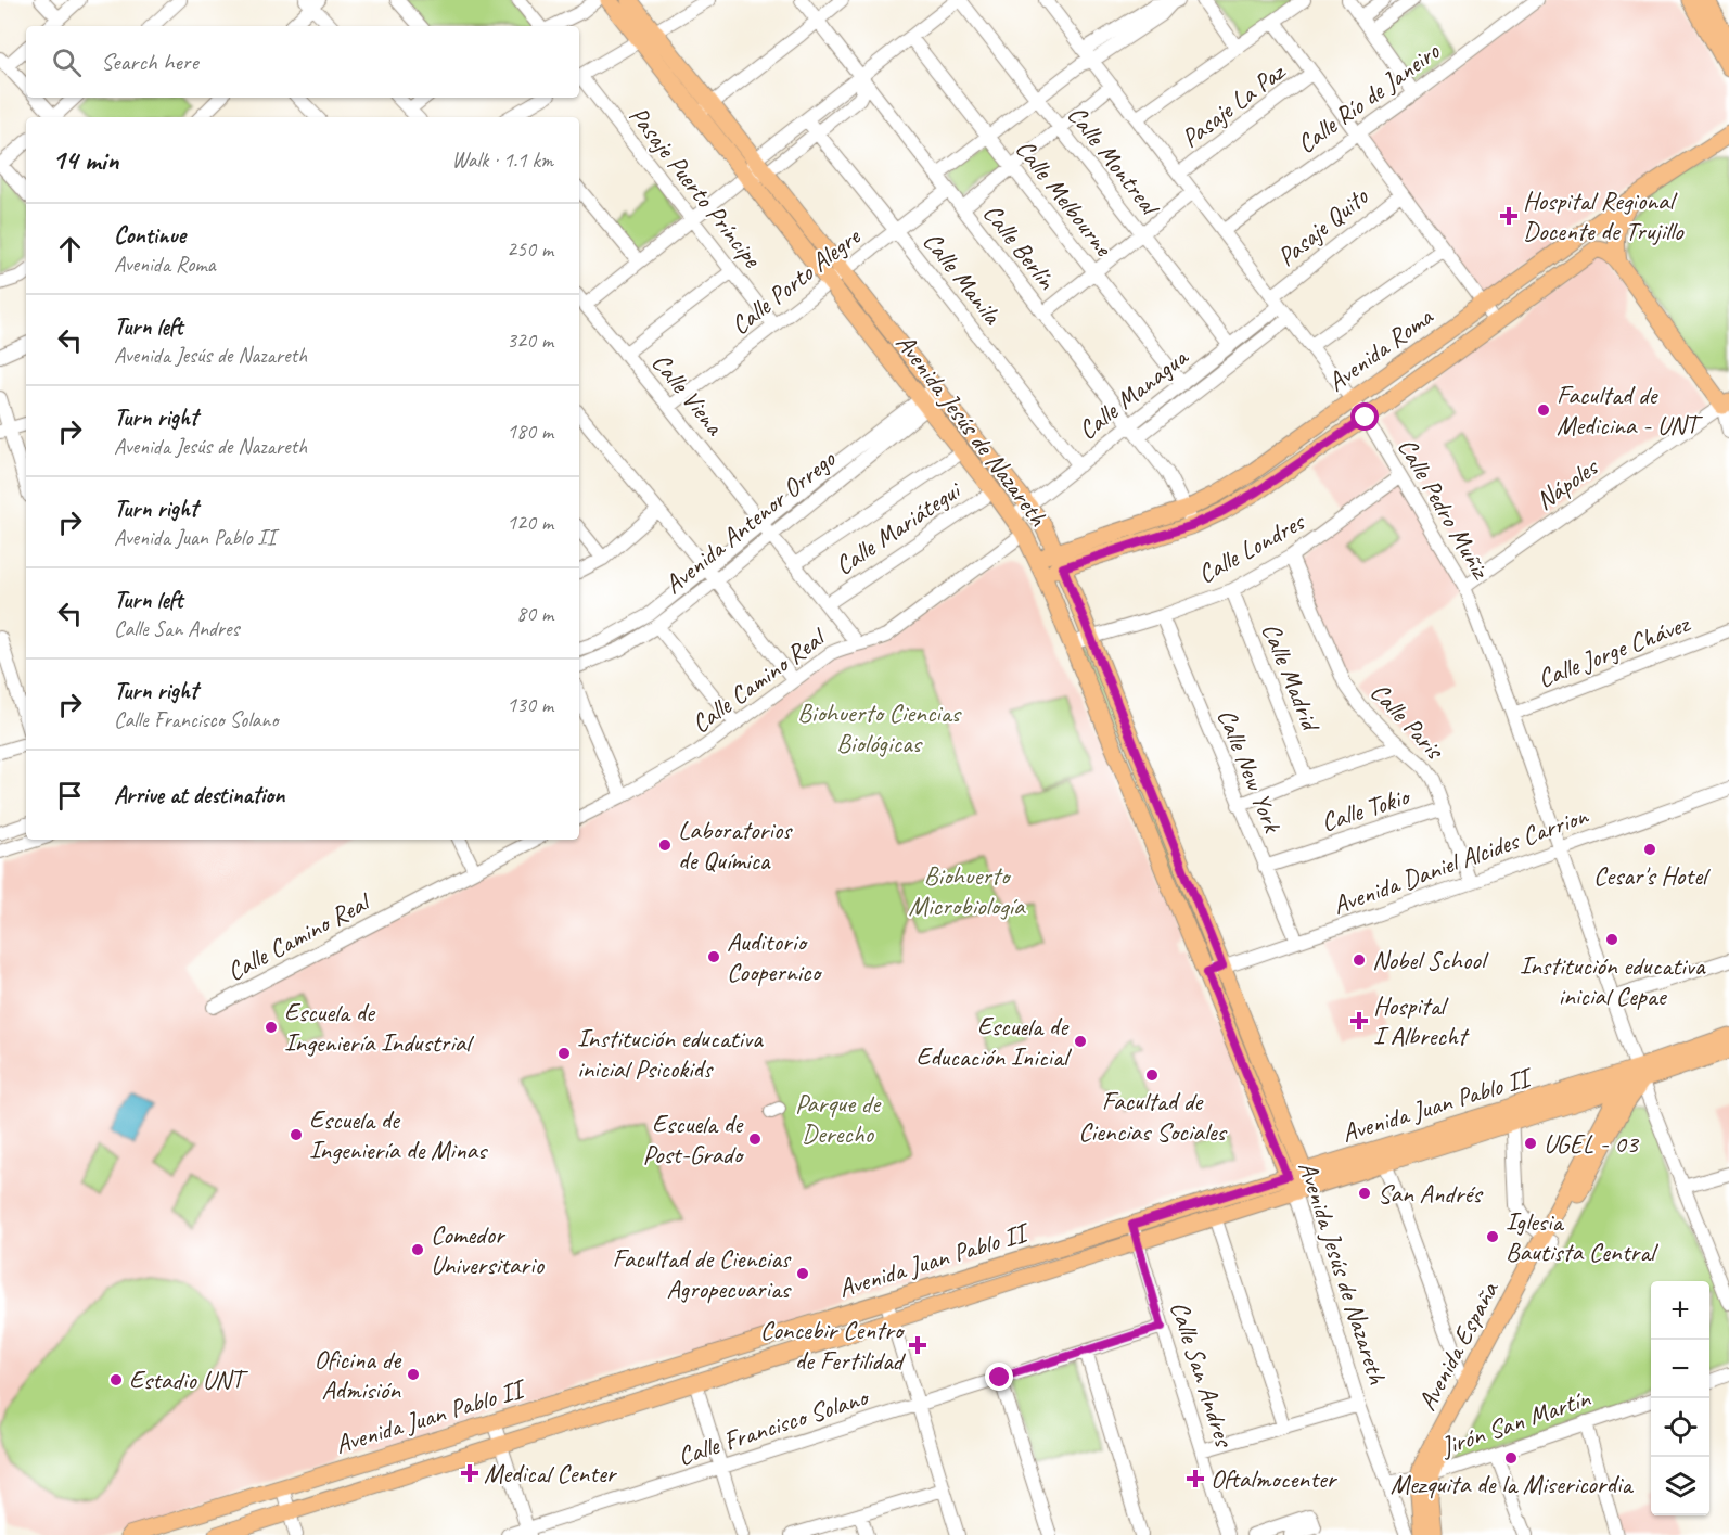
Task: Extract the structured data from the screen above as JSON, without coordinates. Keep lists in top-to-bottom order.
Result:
{
  "streets": {
    "main road": [
      "Avenida Roma",
      "Avenida Jesús de Nazareth",
      "Avenida Juan Pablo II",
      "Avenida España"
    ],
    "street": [
      "Calle Río de Janeiro",
      "Pasaje La Paz",
      "Calle Montreal",
      "Pasaje Puerto Príncipe",
      "Calle Melbourne",
      "Pasaje Quito",
      "Calle Berlín",
      "Calle Manila",
      "Calle Porto Alegre",
      "Calle Viena",
      "Calle Managua",
      "Nápoles",
      "Calle Pedro Muñiz",
      "Avenida Antenor Orrego",
      "Calle Mariátegui",
      "Calle Londres",
      "Calle Jorge Chávez",
      "Calle Madrid",
      "Calle Camino Real",
      "Calle Paris",
      "Calle New York",
      "Calle Tokio",
      "Avenida Daniel Alcides Carrion",
      "Calle San Andres",
      "Jirón San Martín",
      "Calle Francisco Solano"
    ]
  },
  "crossings": [
    ["Calle Río de Janeiro", "Calle Pedro Muñiz"],
    ["Pasaje La Paz", "Calle Pedro Muñiz"],
    ["Calle Montreal", "Calle Managua"],
    ["Pasaje Puerto Príncipe", "Calle Porto Alegre"],
    ["Calle Melbourne", "Calle Managua"],
    ["Pasaje Quito", "Calle Managua"],
    ["Pasaje Quito", "Calle Pedro Muñiz"],
    ["Calle Berlín", "Calle Porto Alegre"],
    ["Calle Berlín", "Avenida Roma"],
    ["Calle Berlín", "Calle Managua"],
    ["Calle Manila", "Calle Porto Alegre"],
    ["Calle Manila", "Calle Managua"],
    ["Calle Porto Alegre", "Calle Viena"],
    ["Calle Porto Alegre", "Avenida Jesús de Nazareth"],
    ["Avenida Roma", "Avenida Jesús de Nazareth"],
    ["Avenida Roma", "Calle Pedro Muñiz"],
    ["Calle Viena", "Avenida Antenor Orrego"],
    ["Calle Viena", "Calle Mariátegui"],
    ["Calle Viena", "Calle Camino Real"],
    ["Calle Managua", "Avenida Jesús de Nazareth"],
    ["Calle Managua", "Calle Pedro Muñiz"],
    ["Avenida Jesús de Nazareth", "Avenida Antenor Orrego"],
    ["Avenida Jesús de Nazareth", "Calle Mariátegui"],
    ["Avenida Jesús de Nazareth", "Calle Londres"],
    ["Avenida Jesús de Nazareth", "Calle Camino Real"],
    ["Avenida Jesús de Nazareth", "Avenida Daniel Alcides Carrion"],
    ["Avenida Jesús de Nazareth", "Avenida Juan Pablo II"],
    ["Avenida Jesús de Nazareth", "Jirón San Martín"],
    ["Nápoles", "Calle Pedro Muñiz"],
    ["Calle Pedro Muñiz", "Calle Londres"],
    ["Calle Pedro Muñiz", "Calle Jorge Chávez"],
    ["Calle Pedro Muñiz", "Avenida Daniel Alcides Carrion"],
    ["Calle Pedro Muñiz", "Avenida Juan Pablo II"],
    ["Calle Pedro Muñiz", "Avenida España"],
    ["Calle Londres", "Calle Madrid"],
    ["Calle Londres", "Calle Paris"],
    ["Calle Londres", "Calle New York"],
    ["Calle Paris", "Calle Tokio"],
    ["Calle Paris", "Avenida Daniel Alcides Carrion"],
    ["Calle New York", "Calle Tokio"],
    ["Calle New York", "Avenida Daniel Alcides Carrion"],
    ["Avenida Juan Pablo II", "Avenida España"],
    ["Avenida Juan Pablo II", "Calle San Andres"],
    ["Avenida España", "Jirón San Martín"],
    ["Calle San Andres", "Calle Francisco Solano"]
  ],
  "parks": ["Biohuerto Ciencias Biológicas", "Biohuerto Microbiología", "Parque de Derecho"],
  "places": {
    "health": [
      "Hospital Regional Docente de Trujillo",
      "Hospital I Albrecht",
      "Concebir Centro de Fertilidad",
      "Medical Center",
      "Oftalmocenter"
    ],
    "other": [
      "Facultad de Medicina - UNT",
      "Laboratorios de Química",
      "Cesar's Hotel",
      "Institución educativa inicial Cepae",
      "Auditorio Coopernico",
      "Nobel School",
      "Escuela de Ingeniería Industrial",
      "Escuela de Educación Inicial",
      "Institución educativa inicial Psicokids",
      "Facultad de Ciencias Sociales",
      "Escuela de Ingeniería de Minas",
      "Escuela de Post-Grado",
      "UGEL - 03",
      "San Andrés",
      "Iglesia Bautista Central",
      "Comedor Universitario",
      "Facultad de Ciencias Agropecuarias",
      "Oficina de Admisión",
      "Estadio UNT",
      "Mezquita de la Misericordia"
    ]
  },
  "page": {
    "search": "Search here",
    "heading": ["14 min", "Walk · 1.1 km"],
    "list": [
      ["Continue", "Avenida Roma", "250 m"],
      ["Turn left", "Avenida Jesús de Nazareth", "320 m"],
      ["Turn right", "Avenida Jesús de Nazareth", "180 m"],
      ["Turn right", "Avenida Juan Pablo II", "120 m"],
      ["Turn left", "Calle San Andres", "80 m"],
      ["Turn right", "Calle Francisco Solano", "130 m"],
      "Arrive at destination"
    ],
    "map_buttons": ["+", "−"]
  }
}
